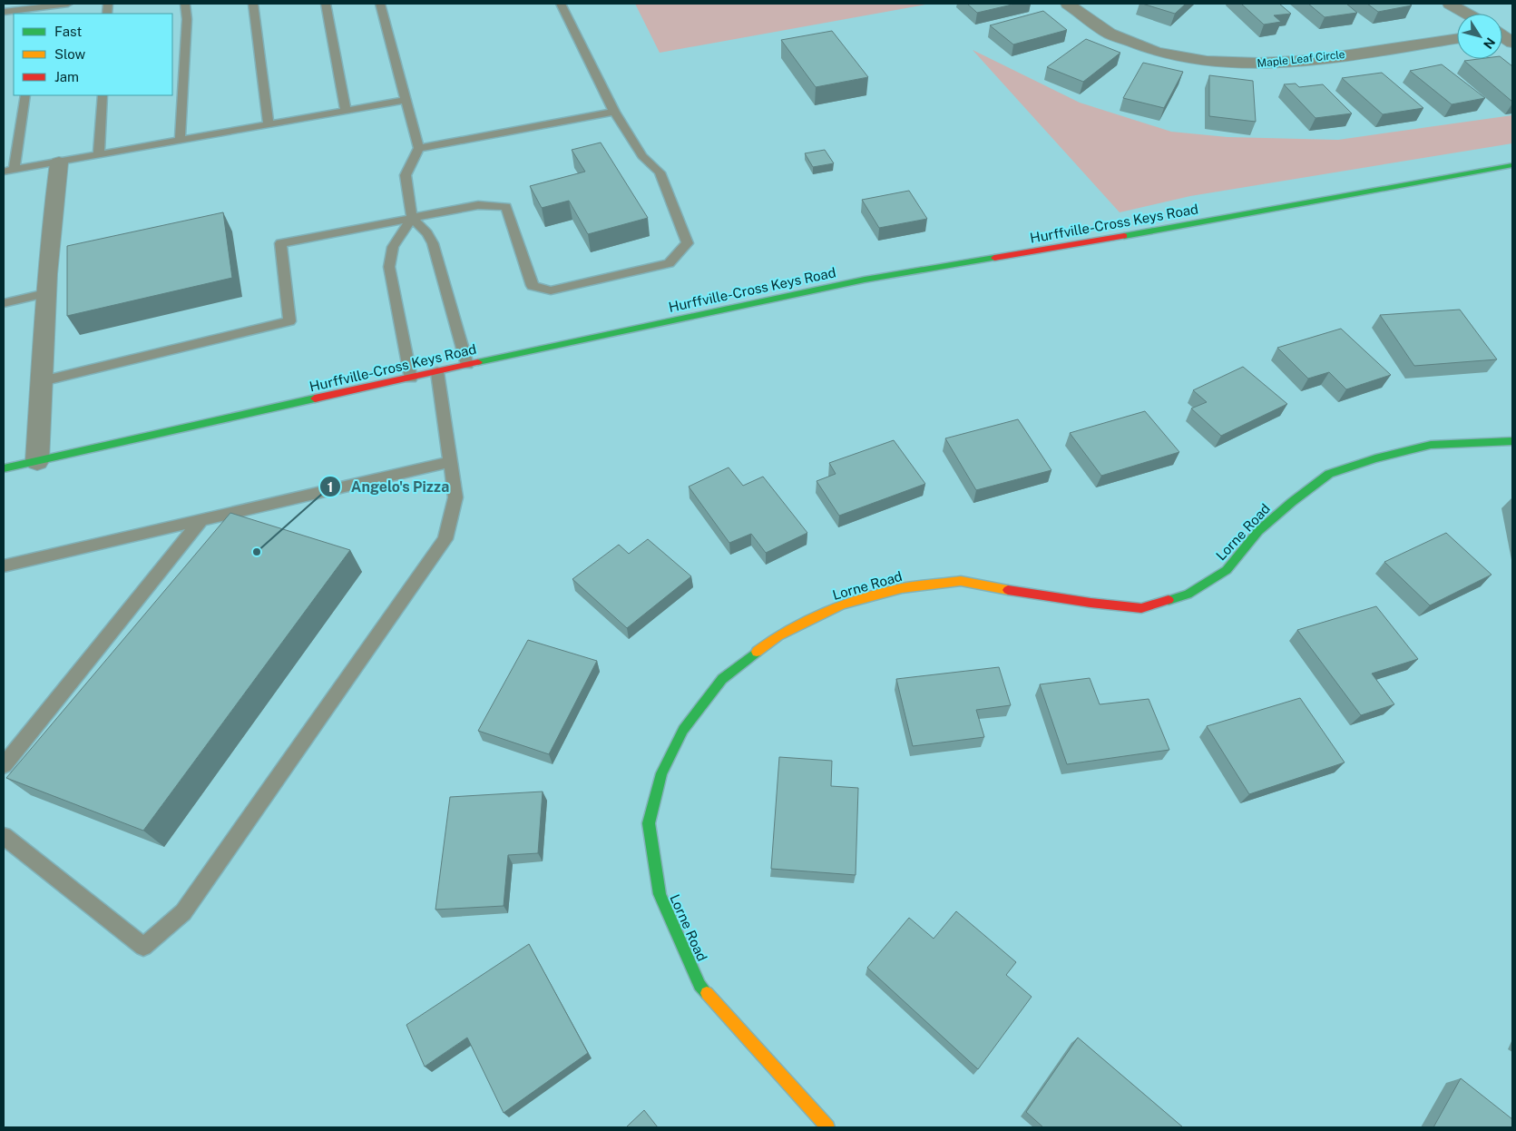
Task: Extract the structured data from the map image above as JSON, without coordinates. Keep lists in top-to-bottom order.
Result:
{
  "streets": {
    "main road": ["Hurffville-Cross Keys Road", "Lorne Road"],
    "street": ["Maple Leaf Circle"]
  },
  "places": ["Angelo's Pizza"],
  "legend": ["Fast", "Slow", "Jam"],
  "north": "bottom right"
}
